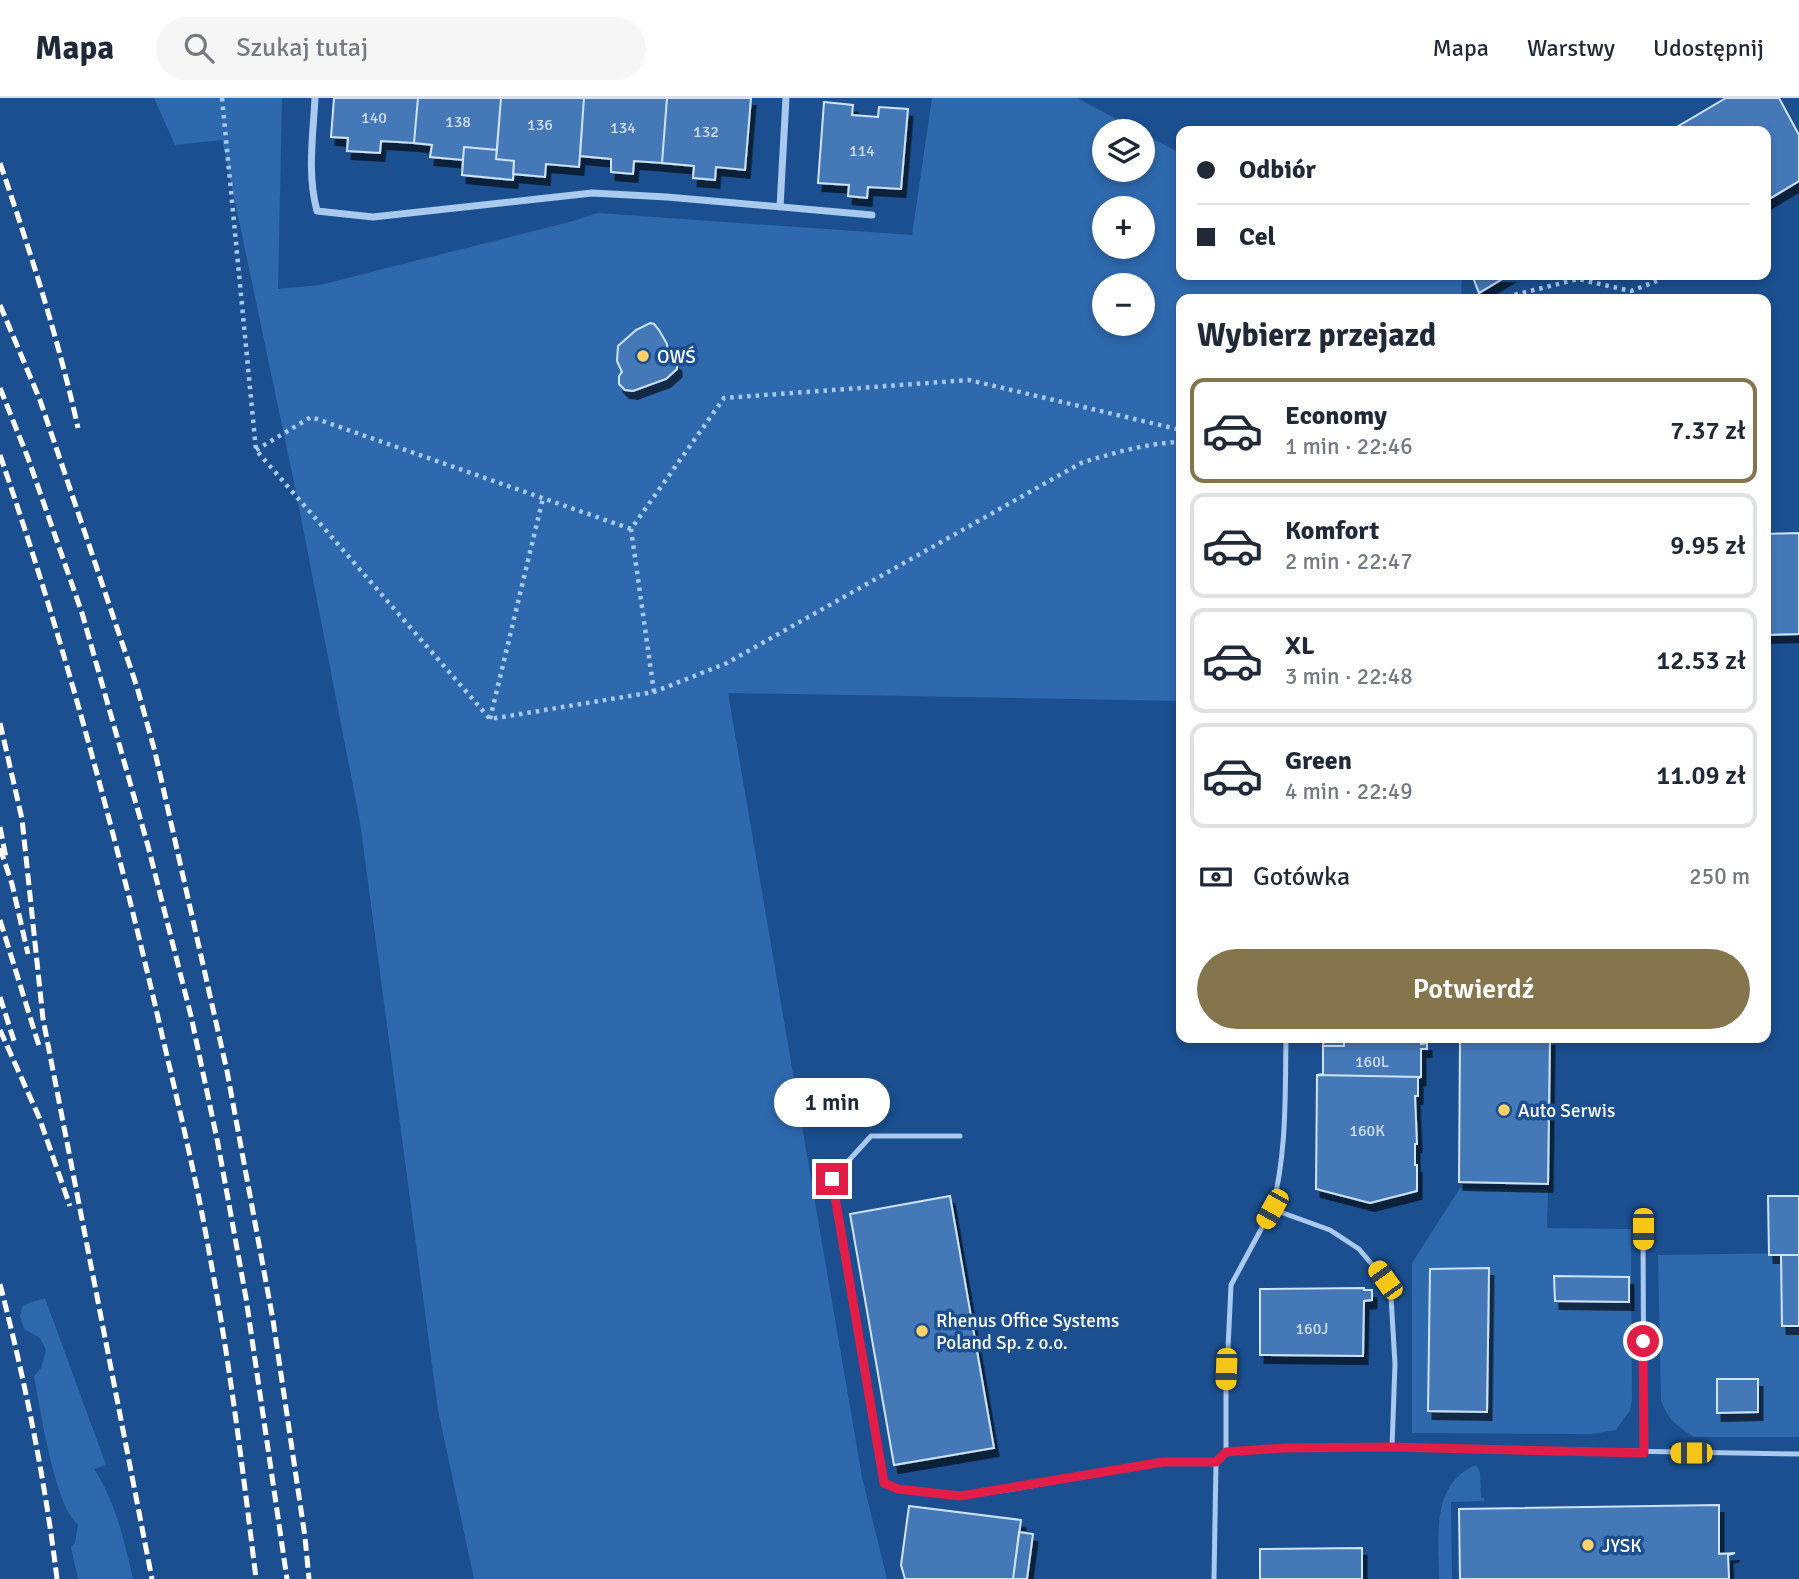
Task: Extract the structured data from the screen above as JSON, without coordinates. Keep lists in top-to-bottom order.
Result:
{
  "places": [
    "OWŚ",
    "Auto Serwis",
    "Rhenus Office Systems Poland Sp. z o.o.",
    "JYSK"
  ],
  "house_numbers": [
    "140",
    "138",
    "136",
    "134",
    "132",
    "114",
    "160L",
    "160K",
    "160J"
  ],
  "page": {
    "header": "Mapa",
    "search": "Szukaj tutaj",
    "nav": ["Mapa", "Warstwy", "Udostępnij"],
    "map_buttons": ["+", "−"],
    "banner": ["Odbiór", "Cel"],
    "heading": "Wybierz przejazd",
    "list": [
      {
        "name": "Economy",
        "note": "1 min · 22:46",
        "value": "7.37 zł"
      },
      {
        "name": "Komfort",
        "note": "2 min · 22:47",
        "value": "9.95 zł"
      },
      {
        "name": "XL",
        "note": "3 min · 22:48",
        "value": "12.53 zł"
      },
      {
        "name": "Green",
        "note": "4 min · 22:49",
        "value": "11.09 zł"
      }
    ],
    "pay": ["Gotówka", "250 m"],
    "buttons": "Potwierdź",
    "bubble": "1 min"
  }
}
